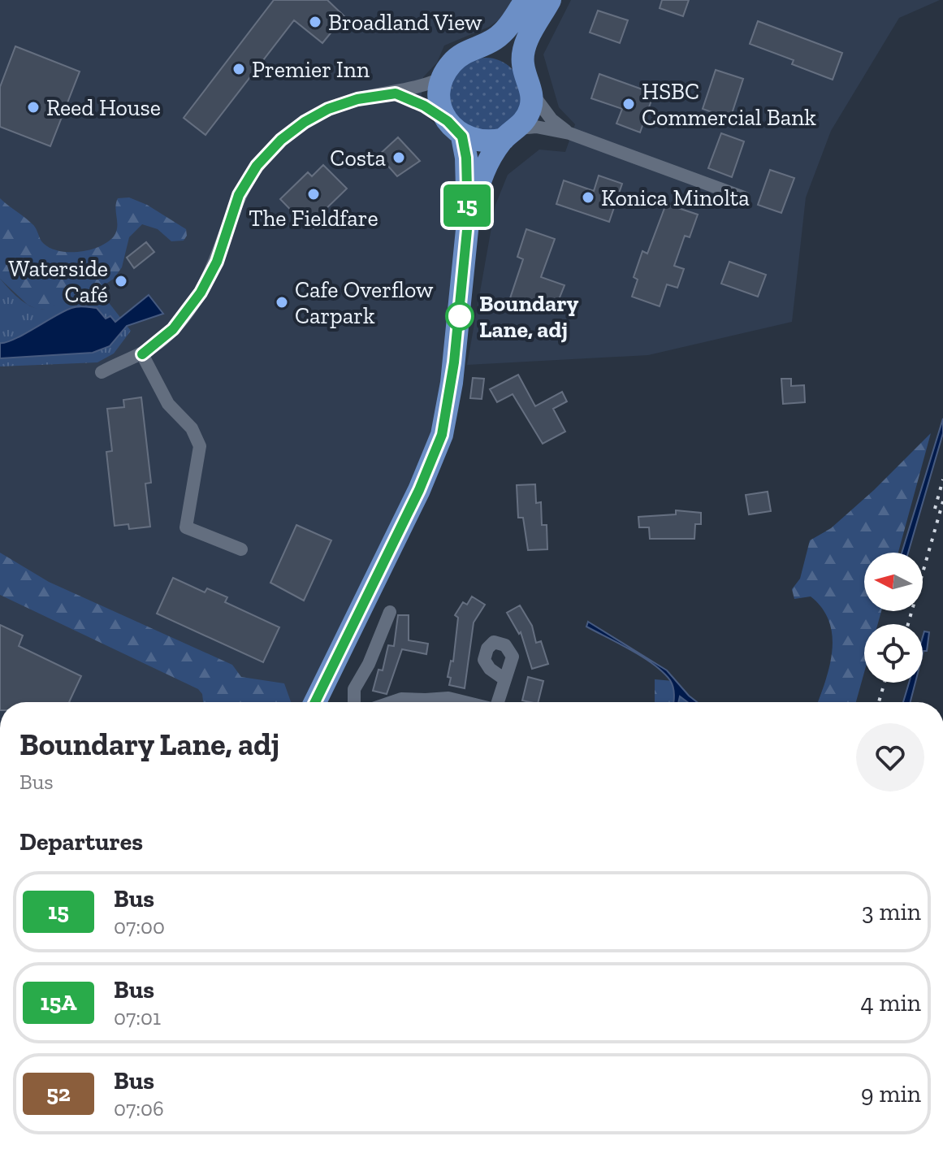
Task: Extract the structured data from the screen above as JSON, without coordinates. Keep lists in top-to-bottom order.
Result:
{
  "places": [
    "Broadland View",
    "Premier Inn",
    "HSBC Commercial Bank",
    "Reed House",
    "Costa",
    "The Fieldfare",
    "Konica Minolta",
    "Waterside Café",
    "Cafe Overflow Carpark",
    "Boundary Lane, adj"
  ],
  "lines": ["bus line 15"],
  "north": "left",
  "page": {
    "on_map": "15",
    "heading": [
      ["Boundary Lane, adj", "Bus"],
      "Departures"
    ],
    "list": [
      {
        "mark": "15",
        "name": "Bus",
        "note": "07:00",
        "value": "3 min"
      },
      {
        "mark": "15A",
        "name": "Bus",
        "note": "07:01",
        "value": "4 min"
      },
      {
        "mark": "52",
        "name": "Bus",
        "note": "07:06",
        "value": "9 min"
      }
    ]
  }
}
